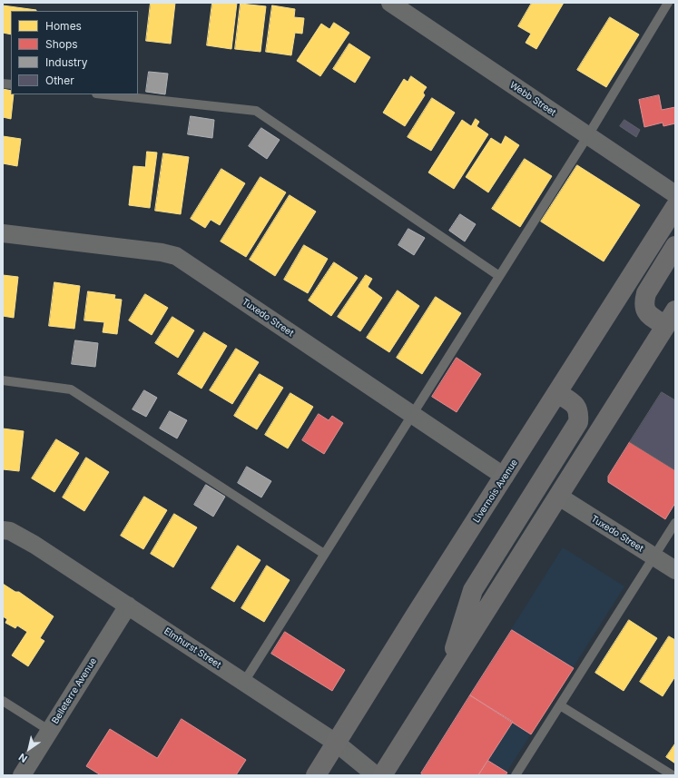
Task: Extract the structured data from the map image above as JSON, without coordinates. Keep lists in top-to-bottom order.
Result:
{
  "streets": {
    "main road": ["Livernois Avenue"],
    "street": [
      "Webb Street",
      "Tuxedo Street",
      "Elmhurst Street",
      "Belleterre Avenue"
    ]
  },
  "crossings": [
    ["Tuxedo Street", "Livernois Avenue"],
    ["Livernois Avenue", "Elmhurst Street"],
    ["Elmhurst Street", "Belleterre Avenue"]
  ],
  "legend": [
    "Homes",
    "Shops",
    "Industry",
    "Other"
  ],
  "north": "bottom left"
}
